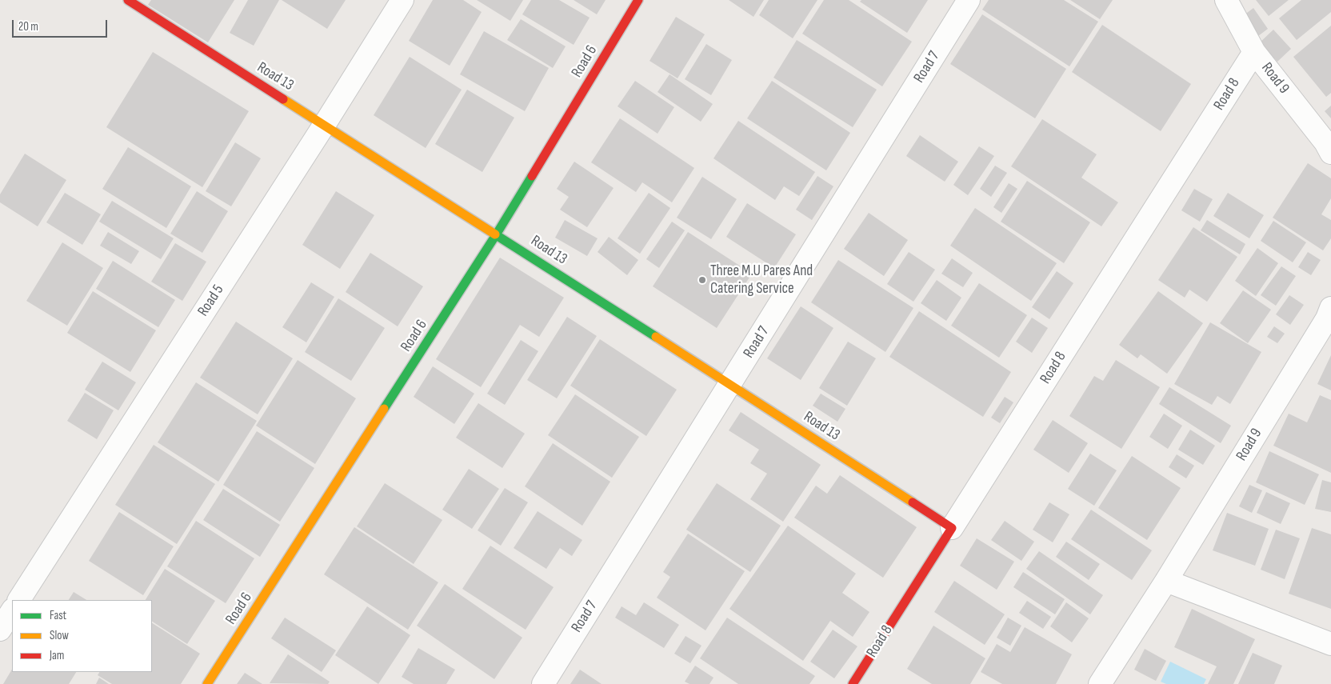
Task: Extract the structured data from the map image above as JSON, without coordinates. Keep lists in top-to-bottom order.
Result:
{
  "streets": {
    "street": [
      "Road 6",
      "Road 7",
      "Road 13",
      "Road 9",
      "Road 8",
      "Road 5"
    ]
  },
  "crossings": [
    ["Road 6", "Road 13"],
    ["Road 7", "Road 13"],
    ["Road 13", "Road 8"],
    ["Road 13", "Road 5"],
    ["Road 9", "Road 8"]
  ],
  "places": ["Three M.U Pares And Catering Service"],
  "legend": ["Fast", "Slow", "Jam"],
  "scale_bar": "20 m"
}
